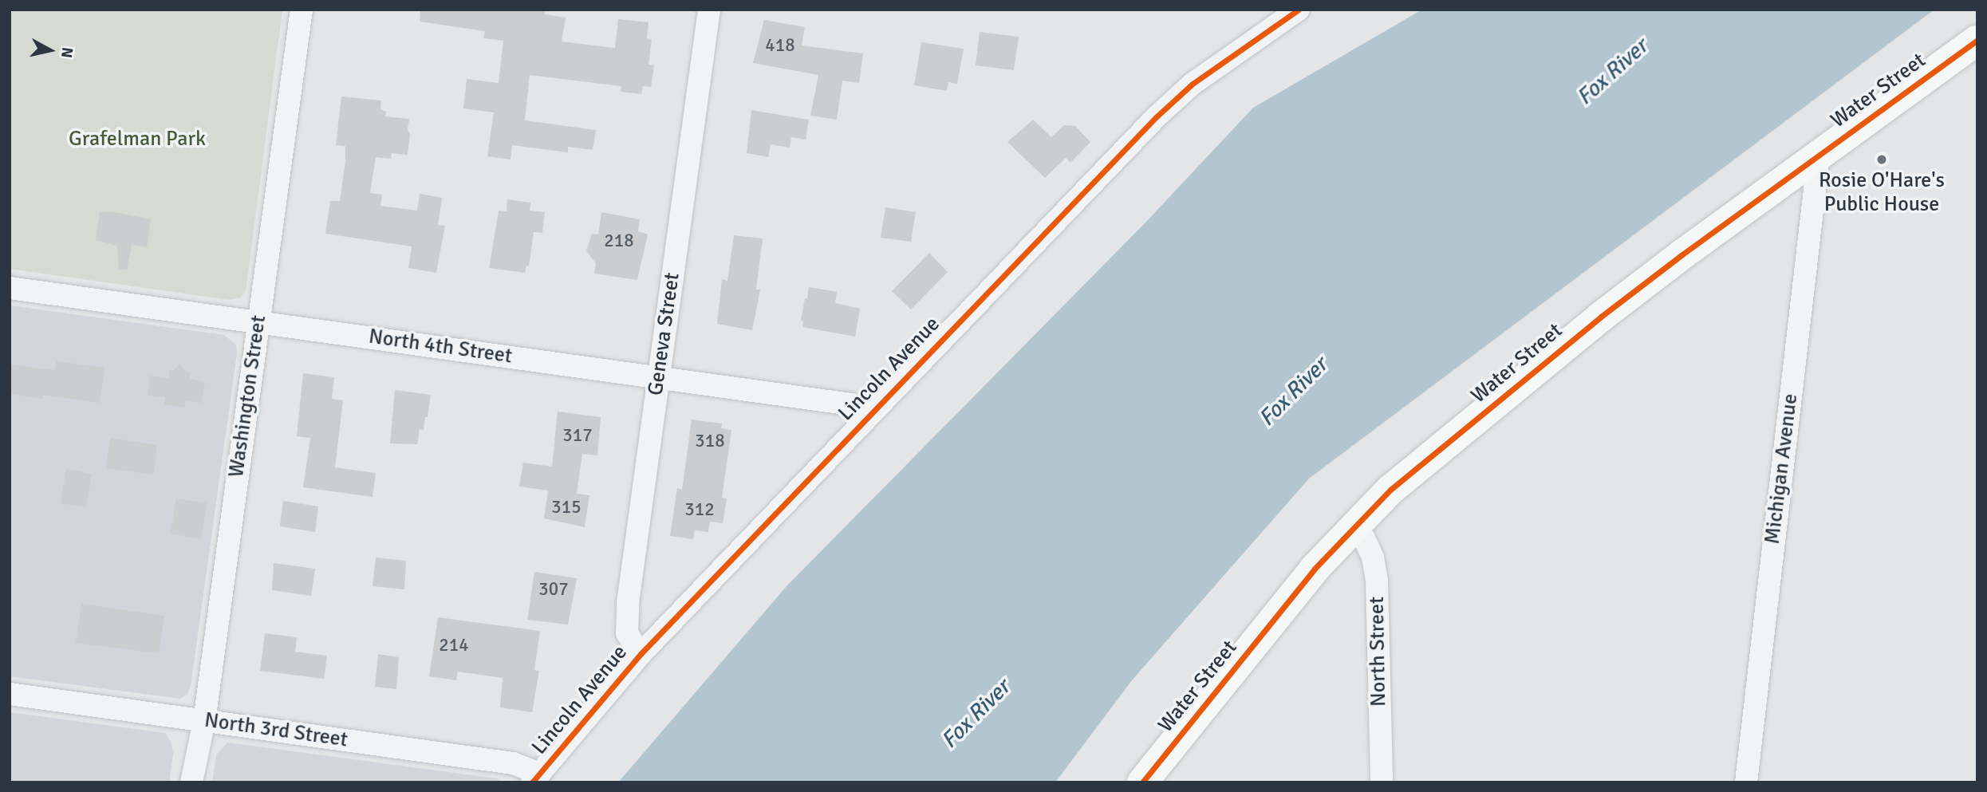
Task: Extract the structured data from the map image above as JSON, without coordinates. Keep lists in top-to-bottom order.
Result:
{
  "streets": {
    "street": [
      "Water Street",
      "Geneva Street",
      "North 4th Street",
      "Lincoln Avenue",
      "Washington Street",
      "Michigan Avenue",
      "North Street",
      "North 3rd Street"
    ]
  },
  "crossings": [
    ["Water Street", "Michigan Avenue"],
    ["Water Street", "North Street"],
    ["Geneva Street", "North 4th Street"],
    ["Geneva Street", "Lincoln Avenue"],
    ["North 4th Street", "Lincoln Avenue"],
    ["North 4th Street", "Washington Street"],
    ["Lincoln Avenue", "North 3rd Street"],
    ["Washington Street", "North 3rd Street"]
  ],
  "water": ["Fox River"],
  "parks": ["Grafelman Park"],
  "places": ["Rosie O'Hare's Public House"],
  "house_numbers": [
    "418",
    "218",
    "317",
    "318",
    "315",
    "312",
    "307",
    "214"
  ],
  "north": "right"
}
